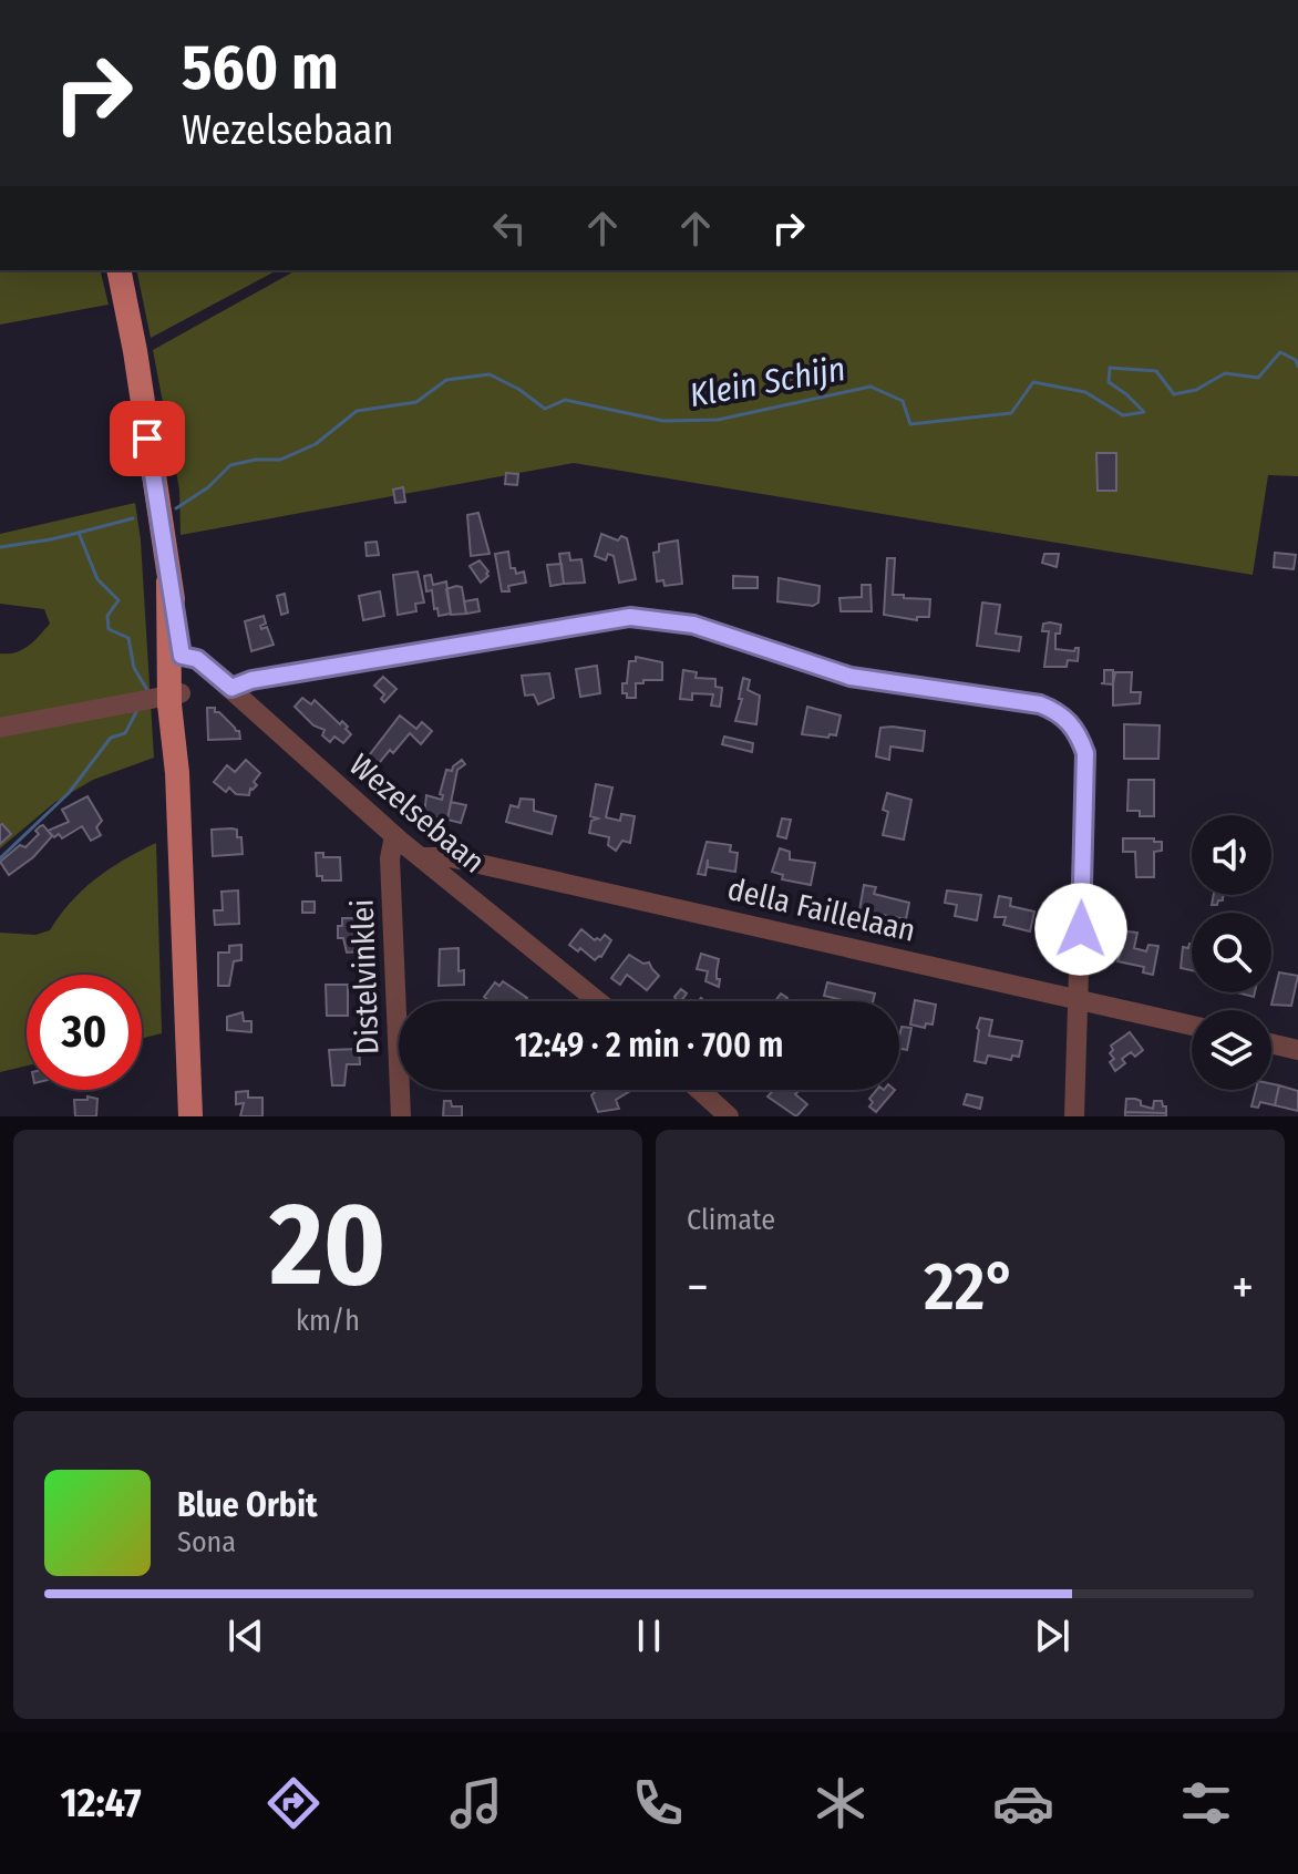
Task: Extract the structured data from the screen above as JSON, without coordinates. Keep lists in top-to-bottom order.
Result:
{
  "streets": {
    "street": ["Wezelsebaan", "della Faillelaan", "Distelvinklei"]
  },
  "crossings": [
    ["Wezelsebaan", "della Faillelaan"],
    ["Wezelsebaan", "Distelvinklei"]
  ],
  "water": ["Klein Schijn"],
  "page": {
    "turn": ["560 m", "Wezelsebaan"],
    "limit": "30",
    "trip": "12:49 · 2 min · 700 m",
    "tile": [
      ["20", "km/h"],
      "Climate"
    ],
    "heat": ["−", "22°", "+"],
    "song": ["Blue Orbit", "Sona"],
    "tabs": "12:47"
  }
}
